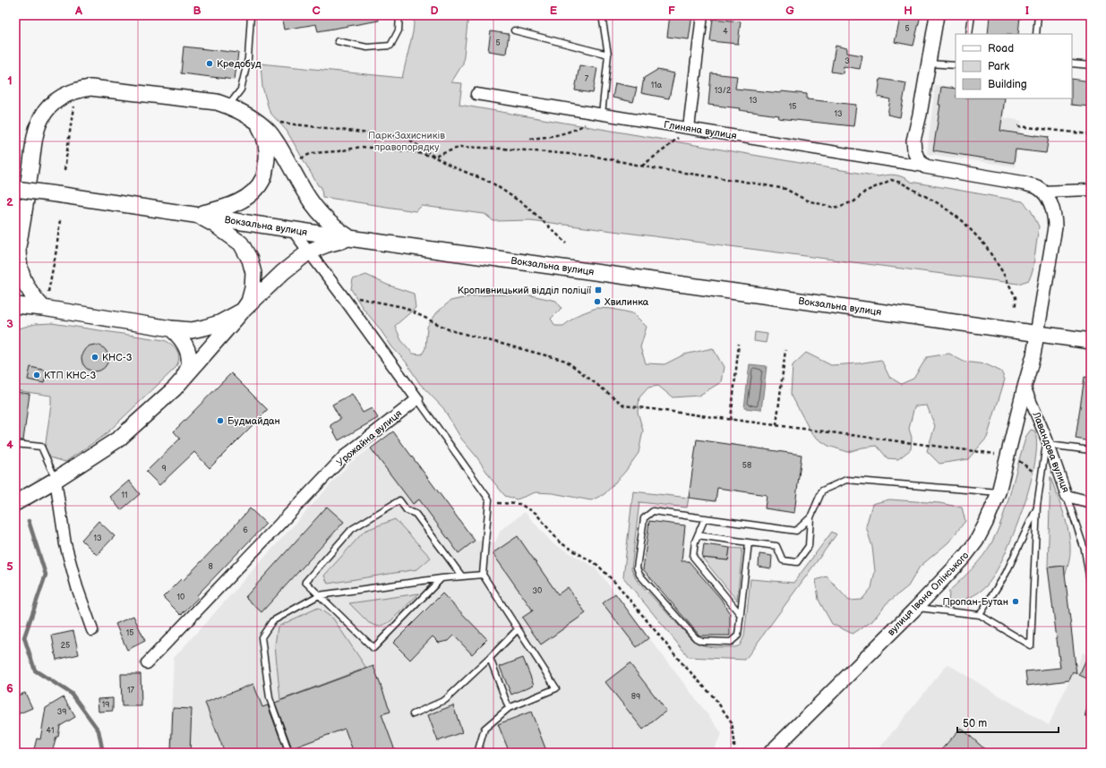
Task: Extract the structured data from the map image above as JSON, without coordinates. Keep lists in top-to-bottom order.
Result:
{
  "streets": {
    "main road": ["Вокзальна вулиця"],
    "street": [
      "Глиняна вулиця",
      "Урожайна вулиця",
      "Лавандова вулиця",
      "вулиця Івана Олінського"
    ]
  },
  "crossings": [
    ["Вокзальна вулиця", "вулиця Івана Олінського"],
    ["Лавандова вулиця", "вулиця Івана Олінського"]
  ],
  "parks": ["Парк Захисників правопорядку"],
  "places": {
    "other": [
      "Кредобуд",
      "Хвилинка",
      "КНС-3",
      "КТП КНС-3",
      "Будмайдан",
      "Пропан-Бутан"
    ],
    "transit": ["Кропивницький відділ поліції"]
  },
  "house_numbers": [
    "5",
    "4",
    "5",
    "3",
    "7",
    "11а",
    "13/2",
    "13",
    "15",
    "13",
    "58",
    "9",
    "11",
    "6",
    "13",
    "8",
    "30",
    "10",
    "15",
    "25",
    "17",
    "89",
    "19",
    "39",
    "41"
  ],
  "legend": ["Road", "Park", "Building"],
  "scale_bar": "50 m",
  "grid": {
    "columns": [
      "A",
      "B",
      "C",
      "D",
      "E",
      "F",
      "G",
      "H",
      "I"
    ],
    "rows": [
      "1",
      "2",
      "3",
      "4",
      "5",
      "6"
    ]
  }
}
